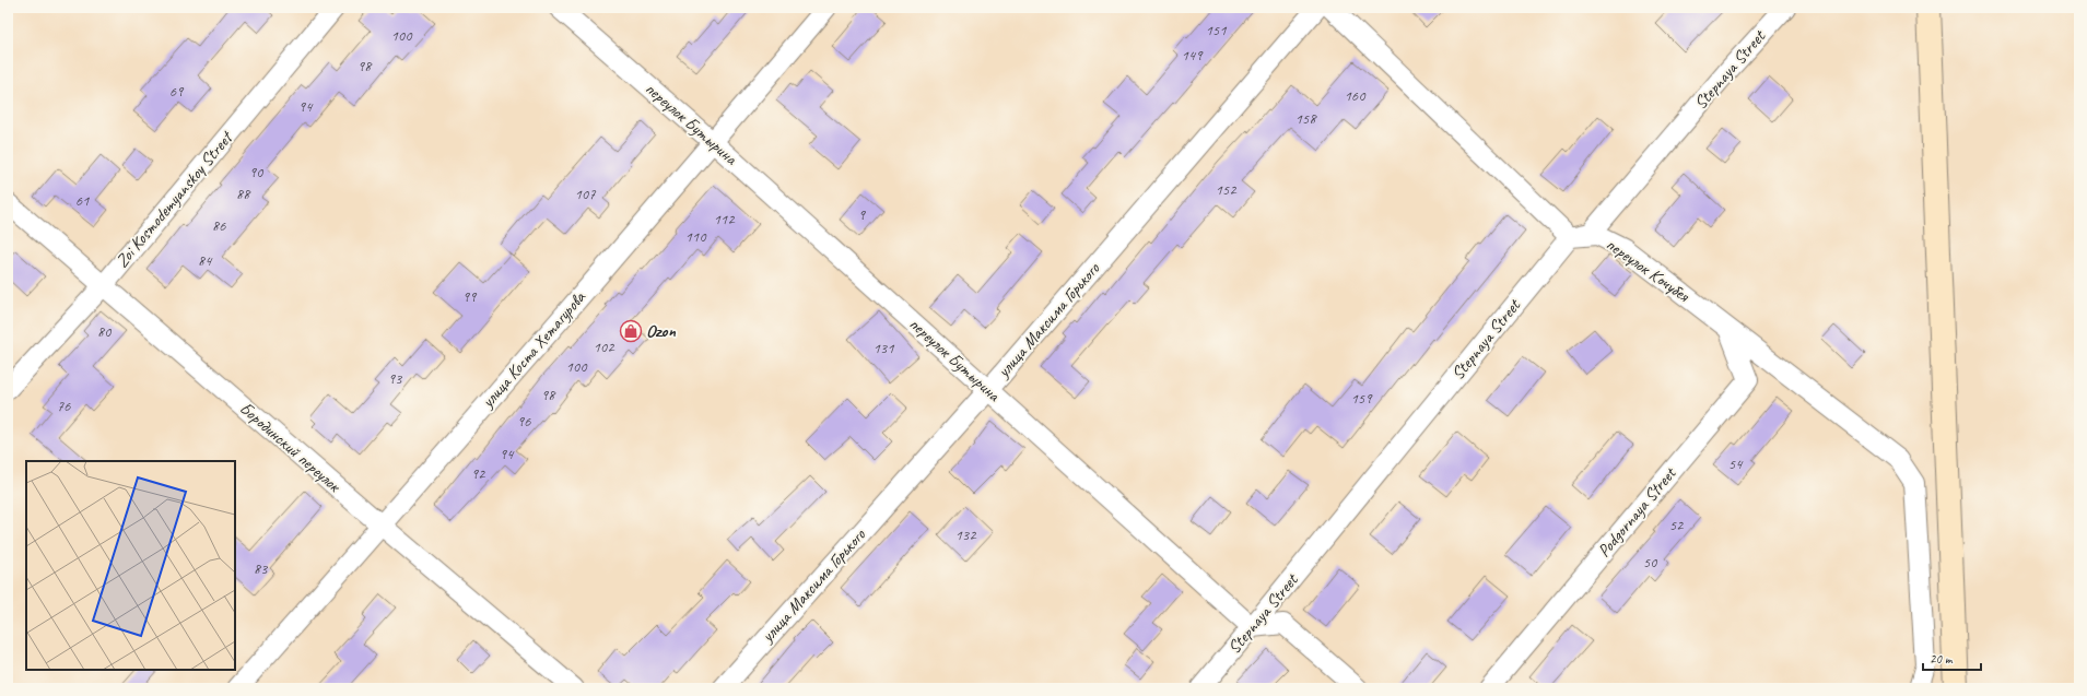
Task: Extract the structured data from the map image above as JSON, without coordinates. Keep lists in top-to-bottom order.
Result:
{
  "streets": {
    "street": [
      "Stepnaya Street",
      "переулок Бутырина",
      "Zoi Kosmodemyanskoy Street",
      "переулок Кочубея",
      "улица Максима Горького",
      "улица Коста Хетагурова",
      "Бородинский переулок",
      "Podgornaya Street"
    ]
  },
  "crossings": [
    ["Stepnaya Street", "переулок Бутырина"],
    ["Stepnaya Street", "переулок Кочубея"],
    ["переулок Бутырина", "улица Максима Горького"],
    ["переулок Бутырина", "улица Коста Хетагурова"],
    ["Zoi Kosmodemyanskoy Street", "Бородинский переулок"],
    ["переулок Кочубея", "Podgornaya Street"],
    ["улица Коста Хетагурова", "Бородинский переулок"]
  ],
  "places": {
    "shop": ["Ozon"]
  },
  "house_numbers": [
    "151",
    "100",
    "149",
    "98",
    "69",
    "160",
    "94",
    "158",
    "90",
    "152",
    "88",
    "107",
    "61",
    "9",
    "112",
    "86",
    "110",
    "84",
    "99",
    "80",
    "102",
    "131",
    "100",
    "93",
    "98",
    "159",
    "76",
    "96",
    "94",
    "54",
    "92",
    "52",
    "132",
    "50",
    "83"
  ],
  "scale_bar": "20 m"
}
